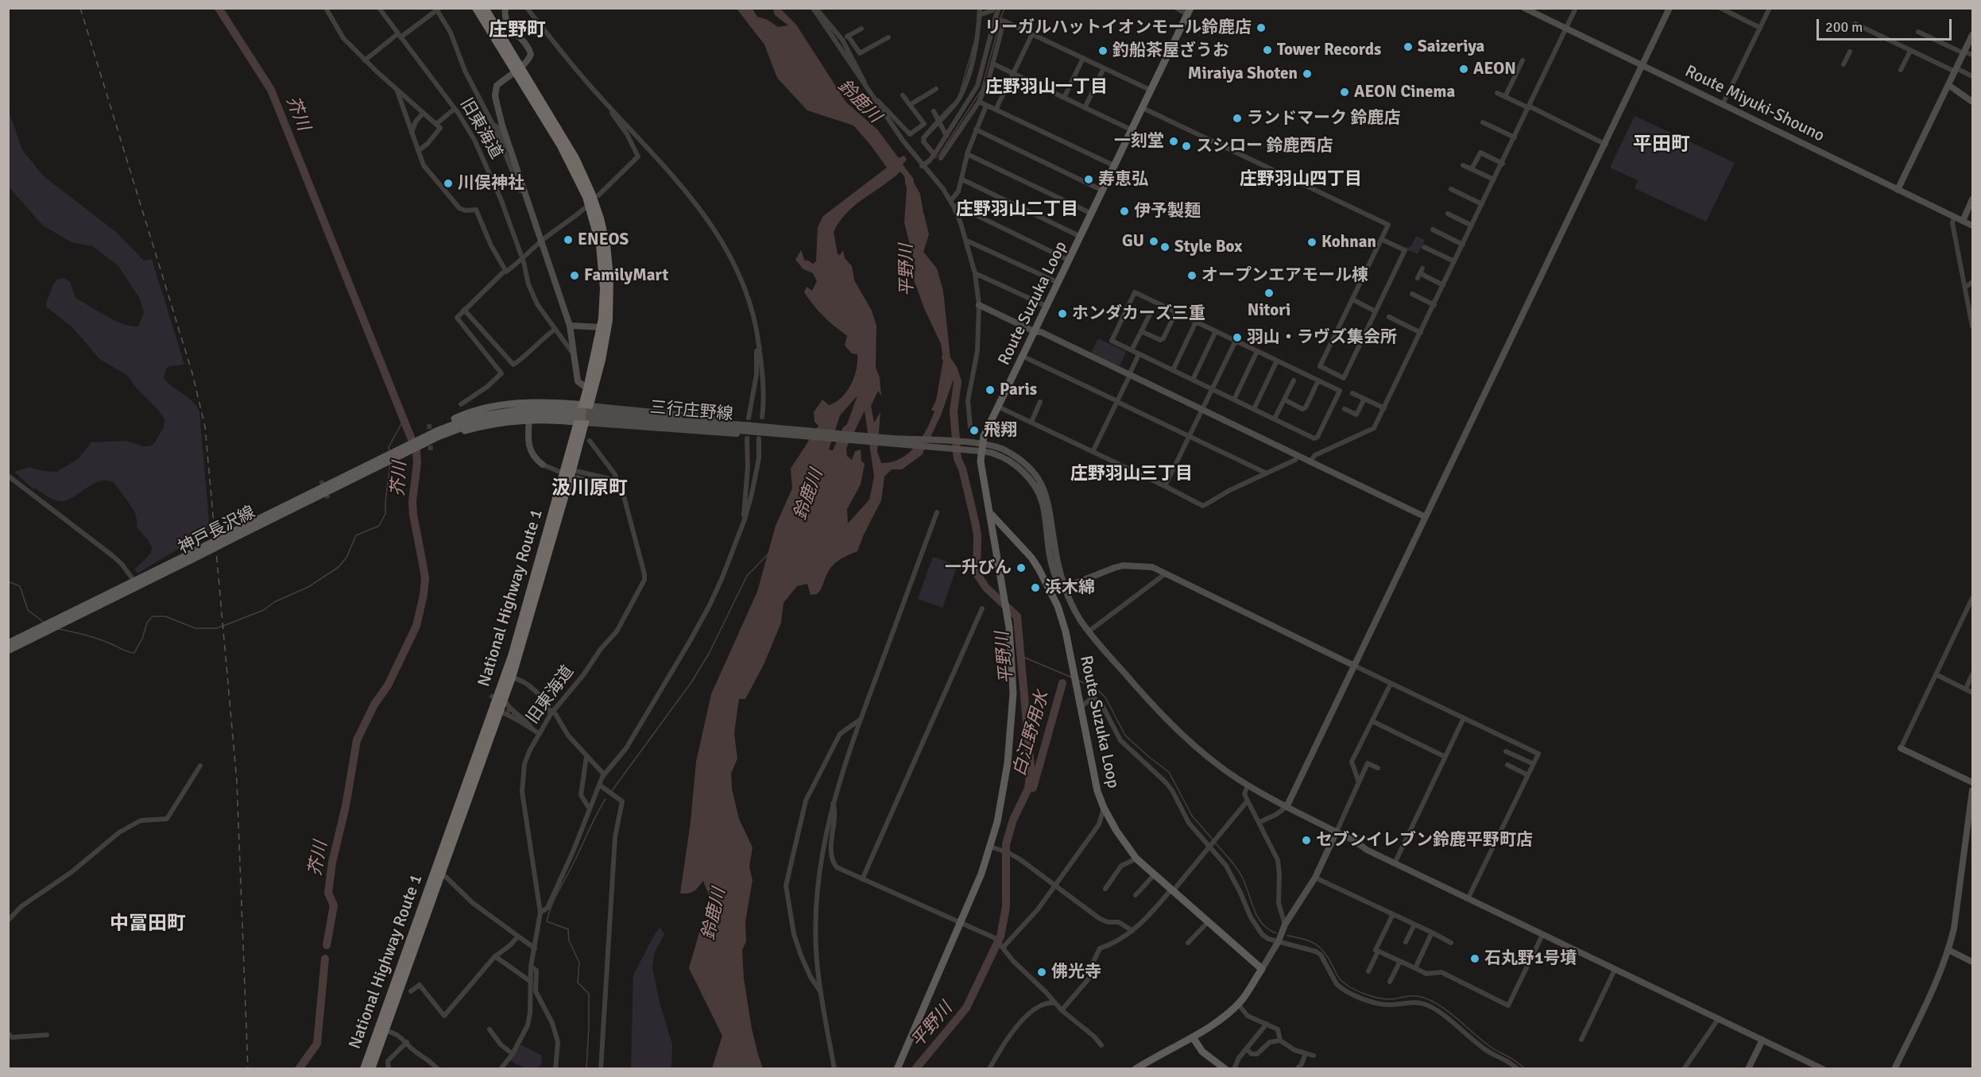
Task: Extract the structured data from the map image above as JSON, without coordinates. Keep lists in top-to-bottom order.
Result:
{
  "streets": {
    "highway": ["National Highway Route 1"],
    "main road": ["Route Suzuka Loop", "神戸長沢線"],
    "street": ["Route Miyuki-Shouno", "旧東海道", "三行庄野線"]
  },
  "crossings": [
    ["Route Suzuka Loop", "三行庄野線"],
    ["三行庄野線", "神戸長沢線"],
    ["三行庄野線", "National Highway Route 1"],
    ["神戸長沢線", "National Highway Route 1"]
  ],
  "districts": [
    "庄野町",
    "庄野羽山一丁目",
    "平田町",
    "庄野羽山四丁目",
    "庄野羽山二丁目",
    "庄野羽山三丁目",
    "汲川原町",
    "中冨田町"
  ],
  "water": [
    "鈴鹿川",
    "芥川",
    "平野川",
    "白江野用水"
  ],
  "places": [
    "リーガルハットイオンモール鈴鹿店",
    "Saizeriya",
    "Tower Records",
    "釣船茶屋ざうお",
    "AEON",
    "Miraiya Shoten",
    "AEON Cinema",
    "ランドマーク 鈴鹿店",
    "一刻堂",
    "スシロー 鈴鹿西店",
    "寿恵弘",
    "川俣神社",
    "伊予製麺",
    "ENEOS",
    "GU",
    "Kohnan",
    "Style Box",
    "FamilyMart",
    "オープンエアモール棟",
    "Nitori",
    "ホンダカーズ三重",
    "羽山・ラヴズ集会所",
    "Paris",
    "飛翔",
    "一升びん",
    "浜木綿",
    "セブンイレブン鈴鹿平野町店",
    "石丸野1号墳",
    "佛光寺"
  ],
  "scale_bar": "200 m"
}
